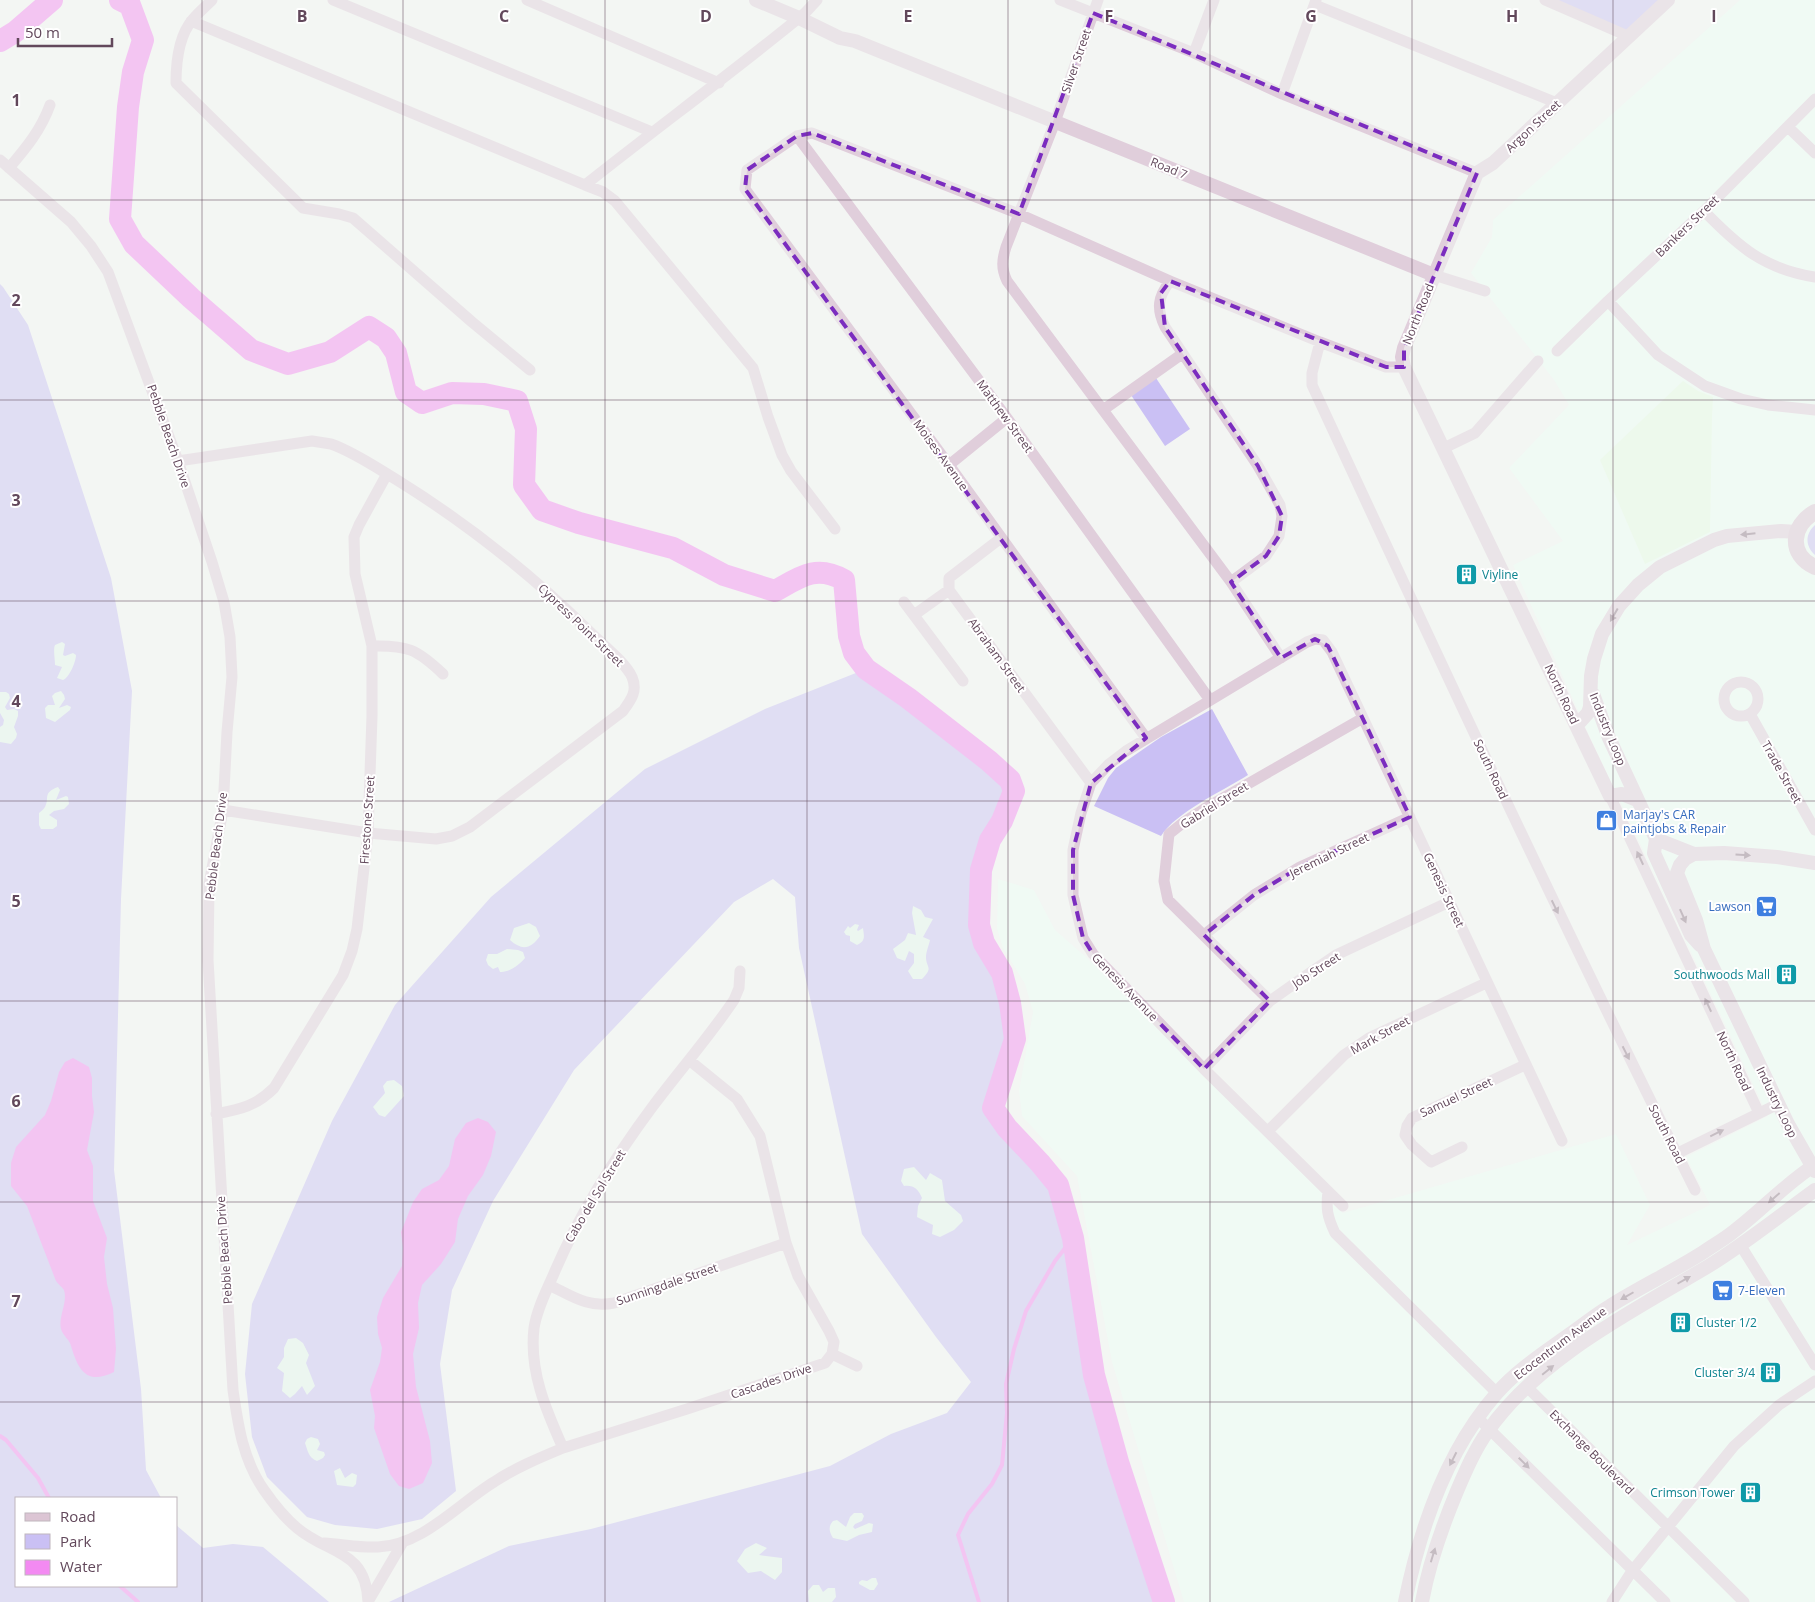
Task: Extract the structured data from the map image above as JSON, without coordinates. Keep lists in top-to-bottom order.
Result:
{
  "streets": {
    "street": [
      "Silver Street",
      "Argon Street",
      "Road 7",
      "Bankers Street",
      "North Road",
      "Matthew Street",
      "Pebble Beach Drive",
      "Moises Avenue",
      "Cypress Point Street",
      "Abraham Street",
      "Industry Loop",
      "South Road",
      "Trade Street",
      "Gabriel Street",
      "Firestone Street",
      "Jeremiah Street",
      "Genesis Street",
      "Job Street",
      "Genesis Avenue",
      "Mark Street",
      "Samuel Street",
      "Cabo del Sol Street",
      "Sunningdale Street",
      "Ecocentrum Avenue",
      "Cascades Drive",
      "Exchange Boulevard"
    ]
  },
  "crossings": [
    ["Silver Street", "Road 7"],
    ["Road 7", "North Road"],
    ["Matthew Street", "Moises Avenue"],
    ["Matthew Street", "Genesis Avenue"],
    ["Pebble Beach Drive", "Cypress Point Street"],
    ["Pebble Beach Drive", "Firestone Street"],
    ["Moises Avenue", "Genesis Avenue"],
    ["Cypress Point Street", "Firestone Street"],
    ["Abraham Street", "Genesis Avenue"],
    ["Industry Loop", "Ecocentrum Avenue"],
    ["Gabriel Street", "Jeremiah Street"],
    ["Gabriel Street", "Genesis Street"],
    ["Gabriel Street", "Job Street"],
    ["Jeremiah Street", "Genesis Street"],
    ["Genesis Street", "Job Street"],
    ["Genesis Street", "Genesis Avenue"],
    ["Genesis Street", "Mark Street"],
    ["Genesis Street", "Samuel Street"],
    ["Job Street", "Genesis Avenue"],
    ["Genesis Avenue", "Mark Street"],
    ["Cabo del Sol Street", "Sunningdale Street"],
    ["Cabo del Sol Street", "Cascades Drive"],
    ["Ecocentrum Avenue", "Exchange Boulevard"]
  ],
  "one_way": ["North Road", "South Road"],
  "places": {
    "building": [
      "Viyline",
      "Southwoods Mall",
      "Cluster 1/2",
      "Cluster 3/4",
      "Crimson Tower"
    ],
    "shop": ["Marjay's CAR paintjobs & Repair"],
    "supermarket": ["Lawson", "7-Eleven"]
  },
  "legend": ["Road", "Park", "Water"],
  "scale_bar": "50 m",
  "grid": {
    "columns": [
      "B",
      "C",
      "D",
      "E",
      "F",
      "G",
      "H",
      "I"
    ],
    "rows": [
      "1",
      "2",
      "3",
      "4",
      "5",
      "6",
      "7"
    ]
  }
}
